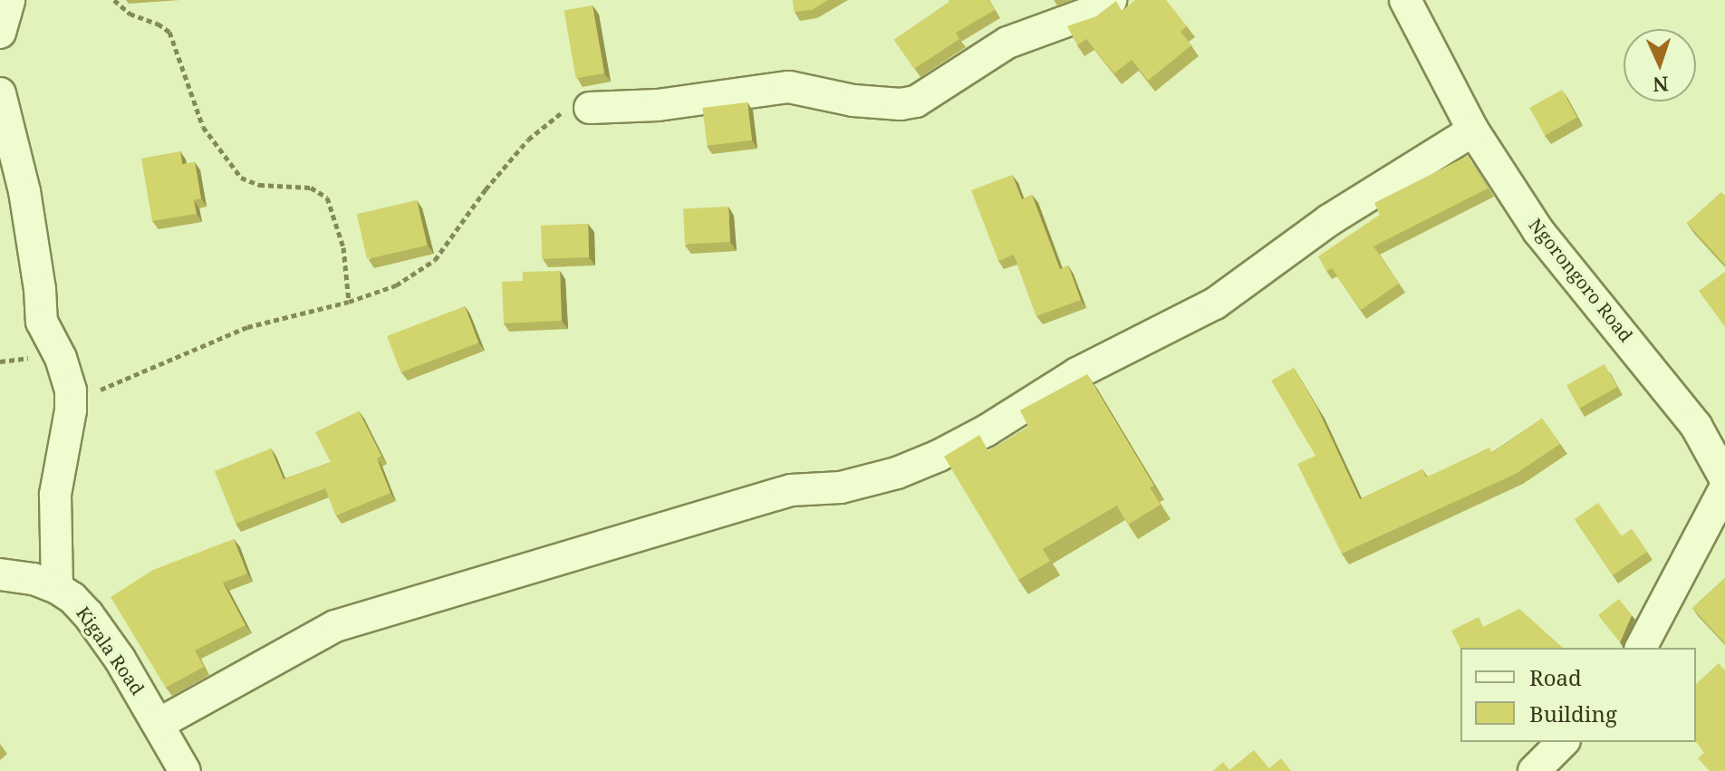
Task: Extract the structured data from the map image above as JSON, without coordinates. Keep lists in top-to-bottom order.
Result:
{
  "streets": {
    "street": ["Ngorongoro Road", "Kigala Road"]
  },
  "legend": ["Road", "Building"],
  "north": "bottom"
}
